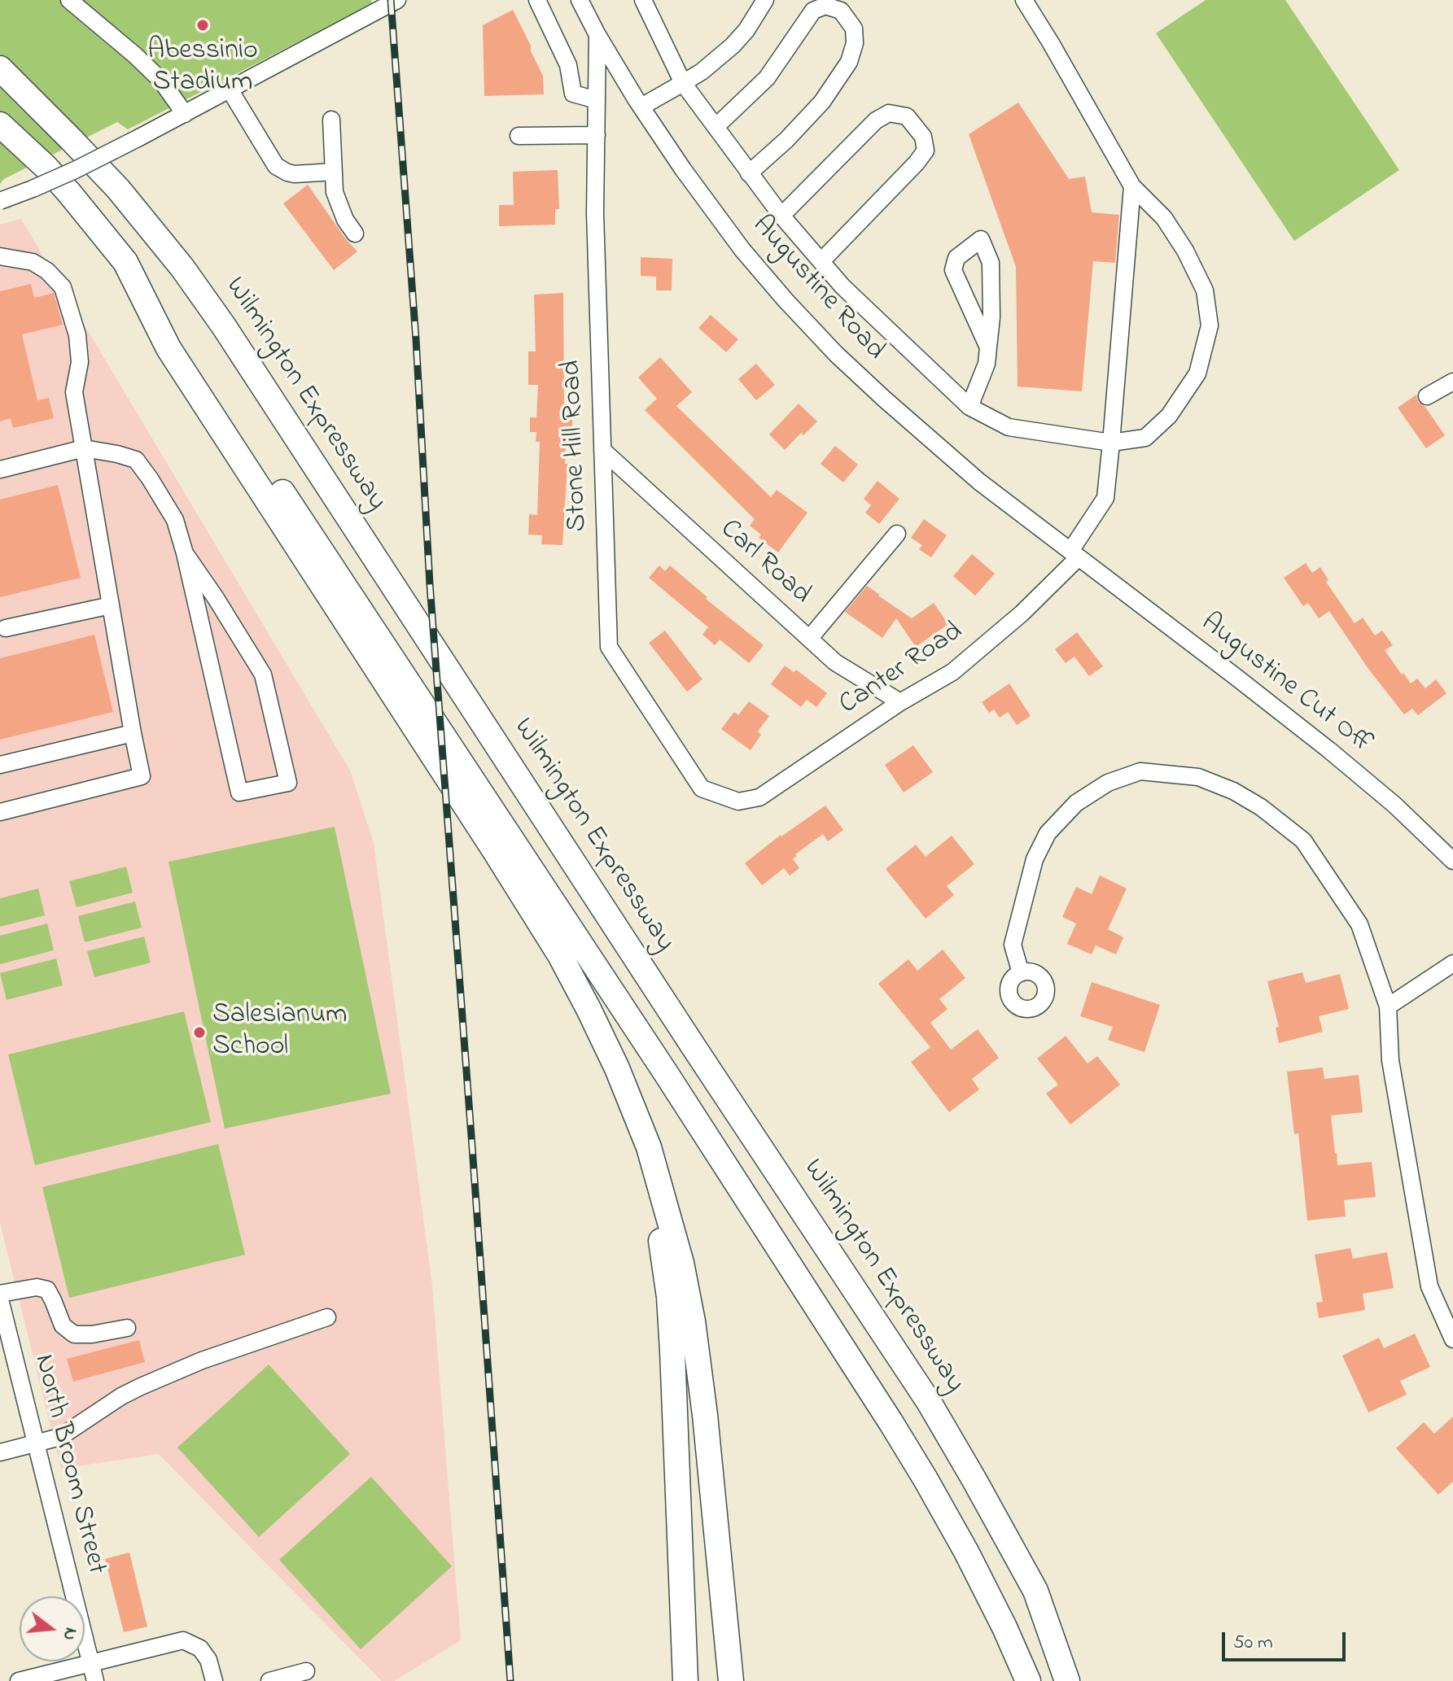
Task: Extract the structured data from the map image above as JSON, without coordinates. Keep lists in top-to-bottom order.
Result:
{
  "streets": {
    "highway": ["Wilmington Expressway"],
    "street": [
      "Augustine Road",
      "Stone Hill Road",
      "Carl Road",
      "Canter Road",
      "Augustine Cut Off",
      "North Broom Street"
    ]
  },
  "crossings": [
    ["Augustine Road", "Stone Hill Road"],
    ["Augustine Road", "Canter Road"],
    ["Augustine Road", "Augustine Cut Off"],
    ["Stone Hill Road", "Carl Road"],
    ["Stone Hill Road", "Canter Road"],
    ["Carl Road", "Canter Road"],
    ["Canter Road", "Augustine Cut Off"]
  ],
  "places": ["Abessinio Stadium", "Salesianum School"],
  "scale_bar": "50 m",
  "north": "right"
}
